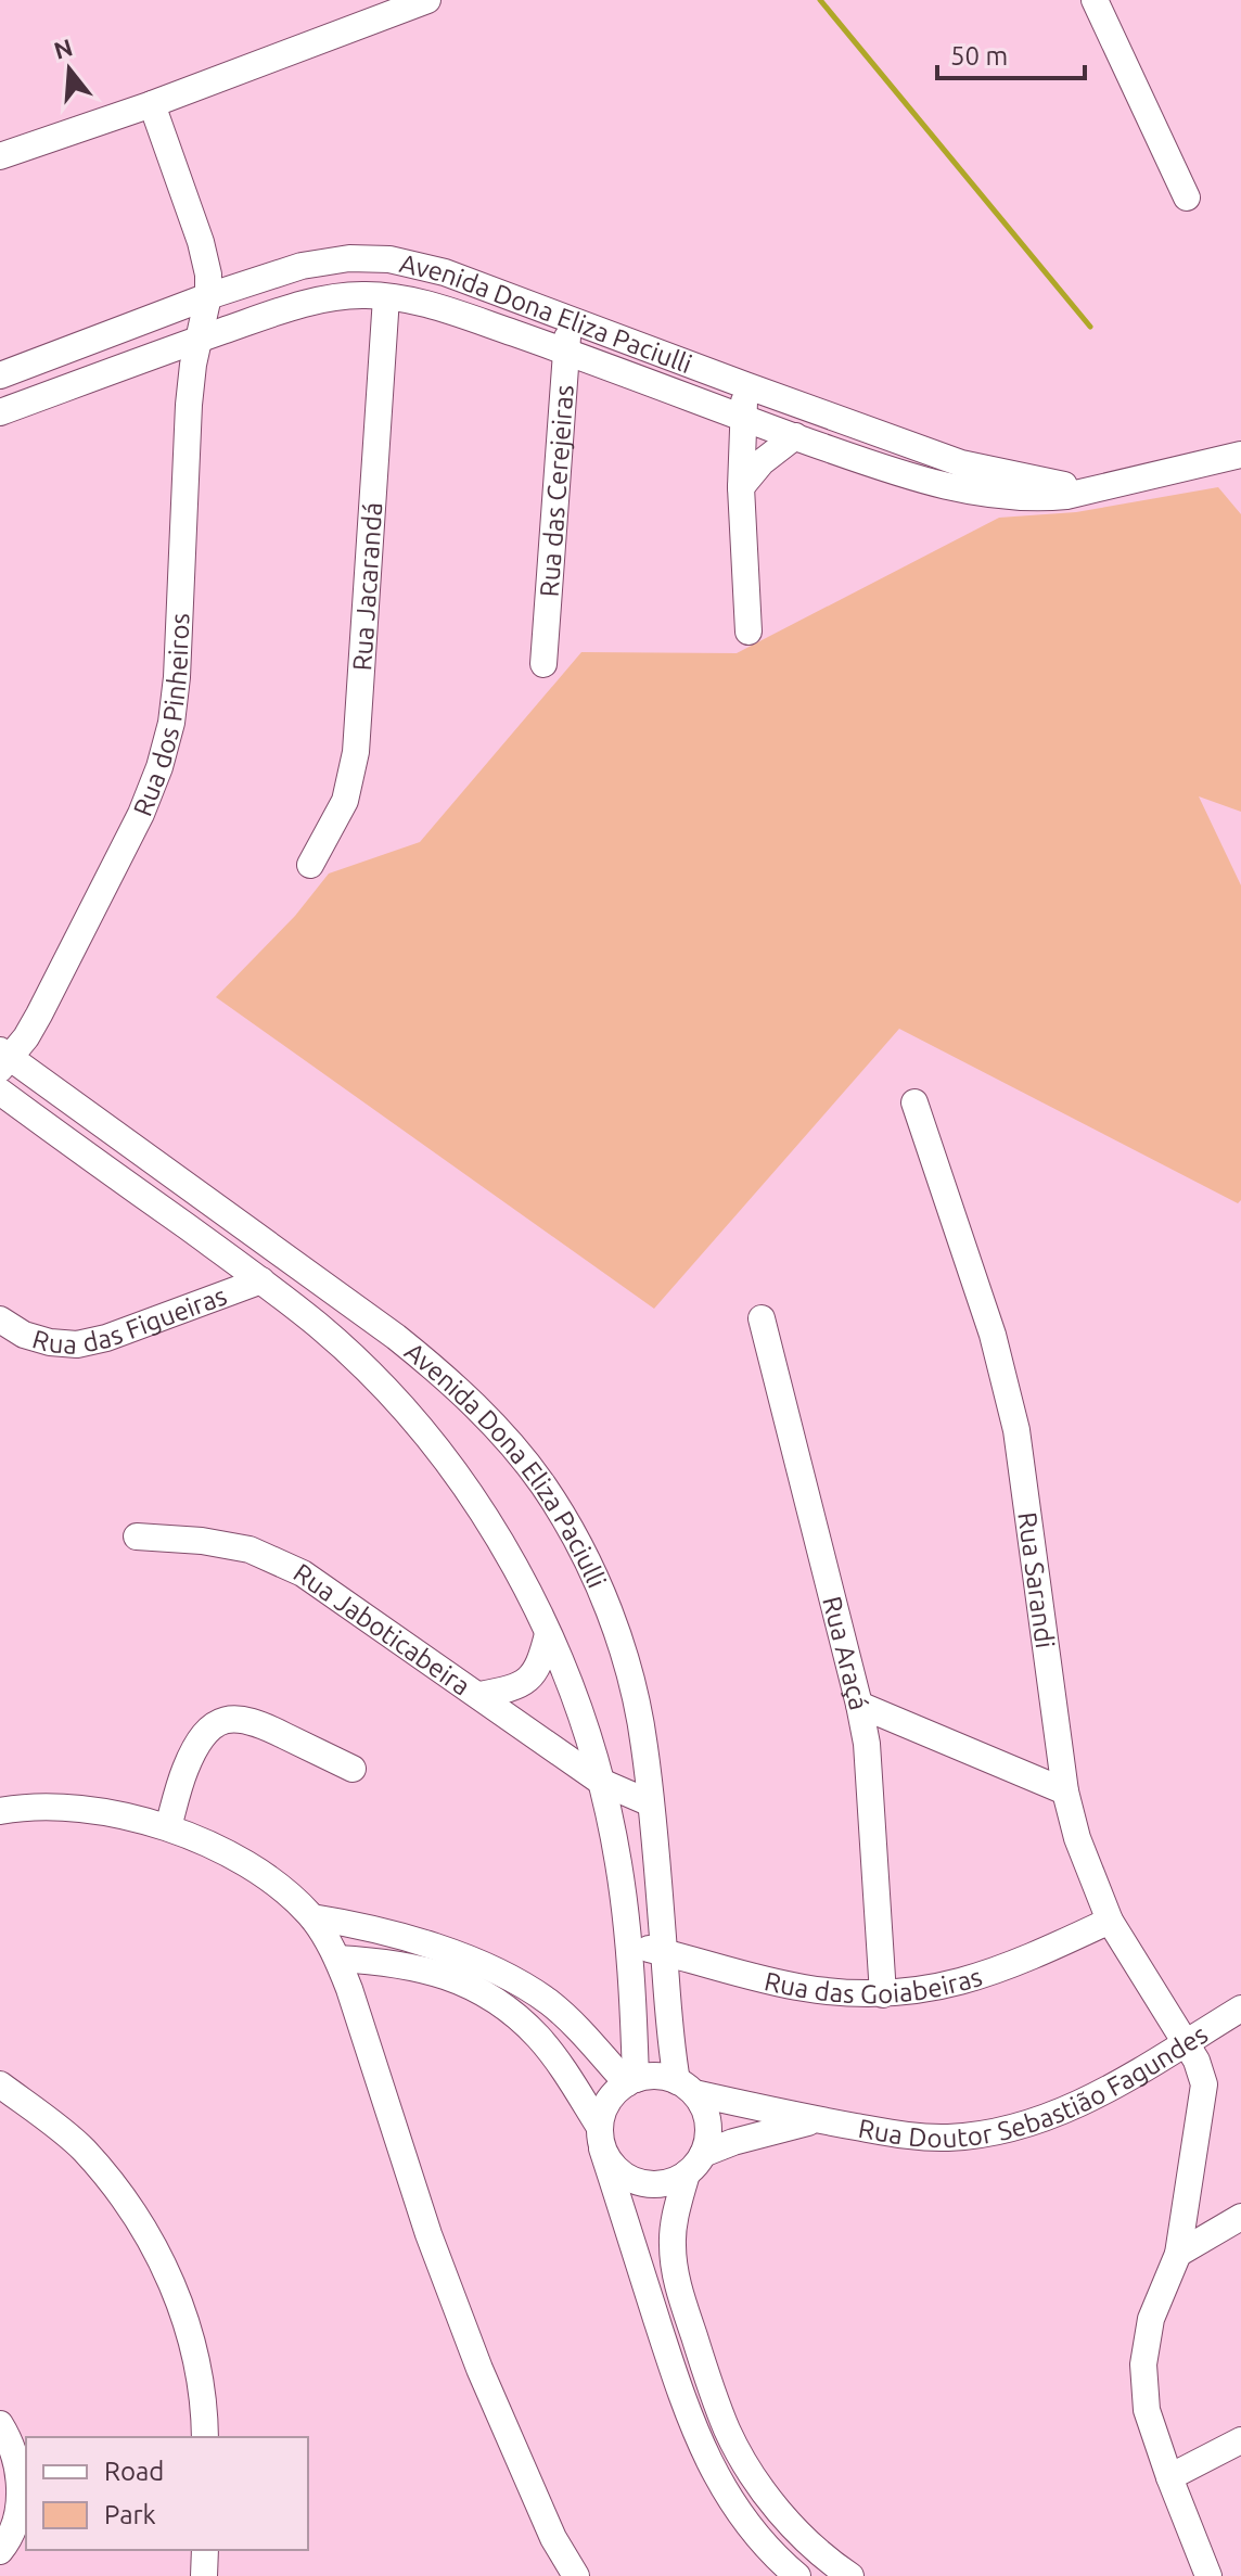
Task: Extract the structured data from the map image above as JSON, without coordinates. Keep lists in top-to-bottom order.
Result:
{
  "streets": {
    "street": [
      "Avenida Dona Eliza Paciulli",
      "Rua das Cerejeiras",
      "Rua Jacarandá",
      "Rua dos Pinheiros",
      "Rua das Figueiras",
      "Rua Sarandi",
      "Rua Jaboticabeira",
      "Rua Araçá",
      "Rua das Goiabeiras",
      "Rua Doutor Sebastião Fagundes"
    ]
  },
  "crossings": [
    ["Avenida Dona Eliza Paciulli", "Rua das Cerejeiras"],
    ["Avenida Dona Eliza Paciulli", "Rua Jacarandá"],
    ["Avenida Dona Eliza Paciulli", "Rua dos Pinheiros"],
    ["Avenida Dona Eliza Paciulli", "Rua das Figueiras"],
    ["Avenida Dona Eliza Paciulli", "Rua Jaboticabeira"],
    ["Avenida Dona Eliza Paciulli", "Rua das Goiabeiras"],
    ["Avenida Dona Eliza Paciulli", "Rua Doutor Sebastião Fagundes"],
    ["Rua Sarandi", "Rua das Goiabeiras"],
    ["Rua Sarandi", "Rua Doutor Sebastião Fagundes"],
    ["Rua Araçá", "Rua das Goiabeiras"]
  ],
  "legend": ["Road", "Park"],
  "scale_bar": "50 m",
  "north": "top"
}
